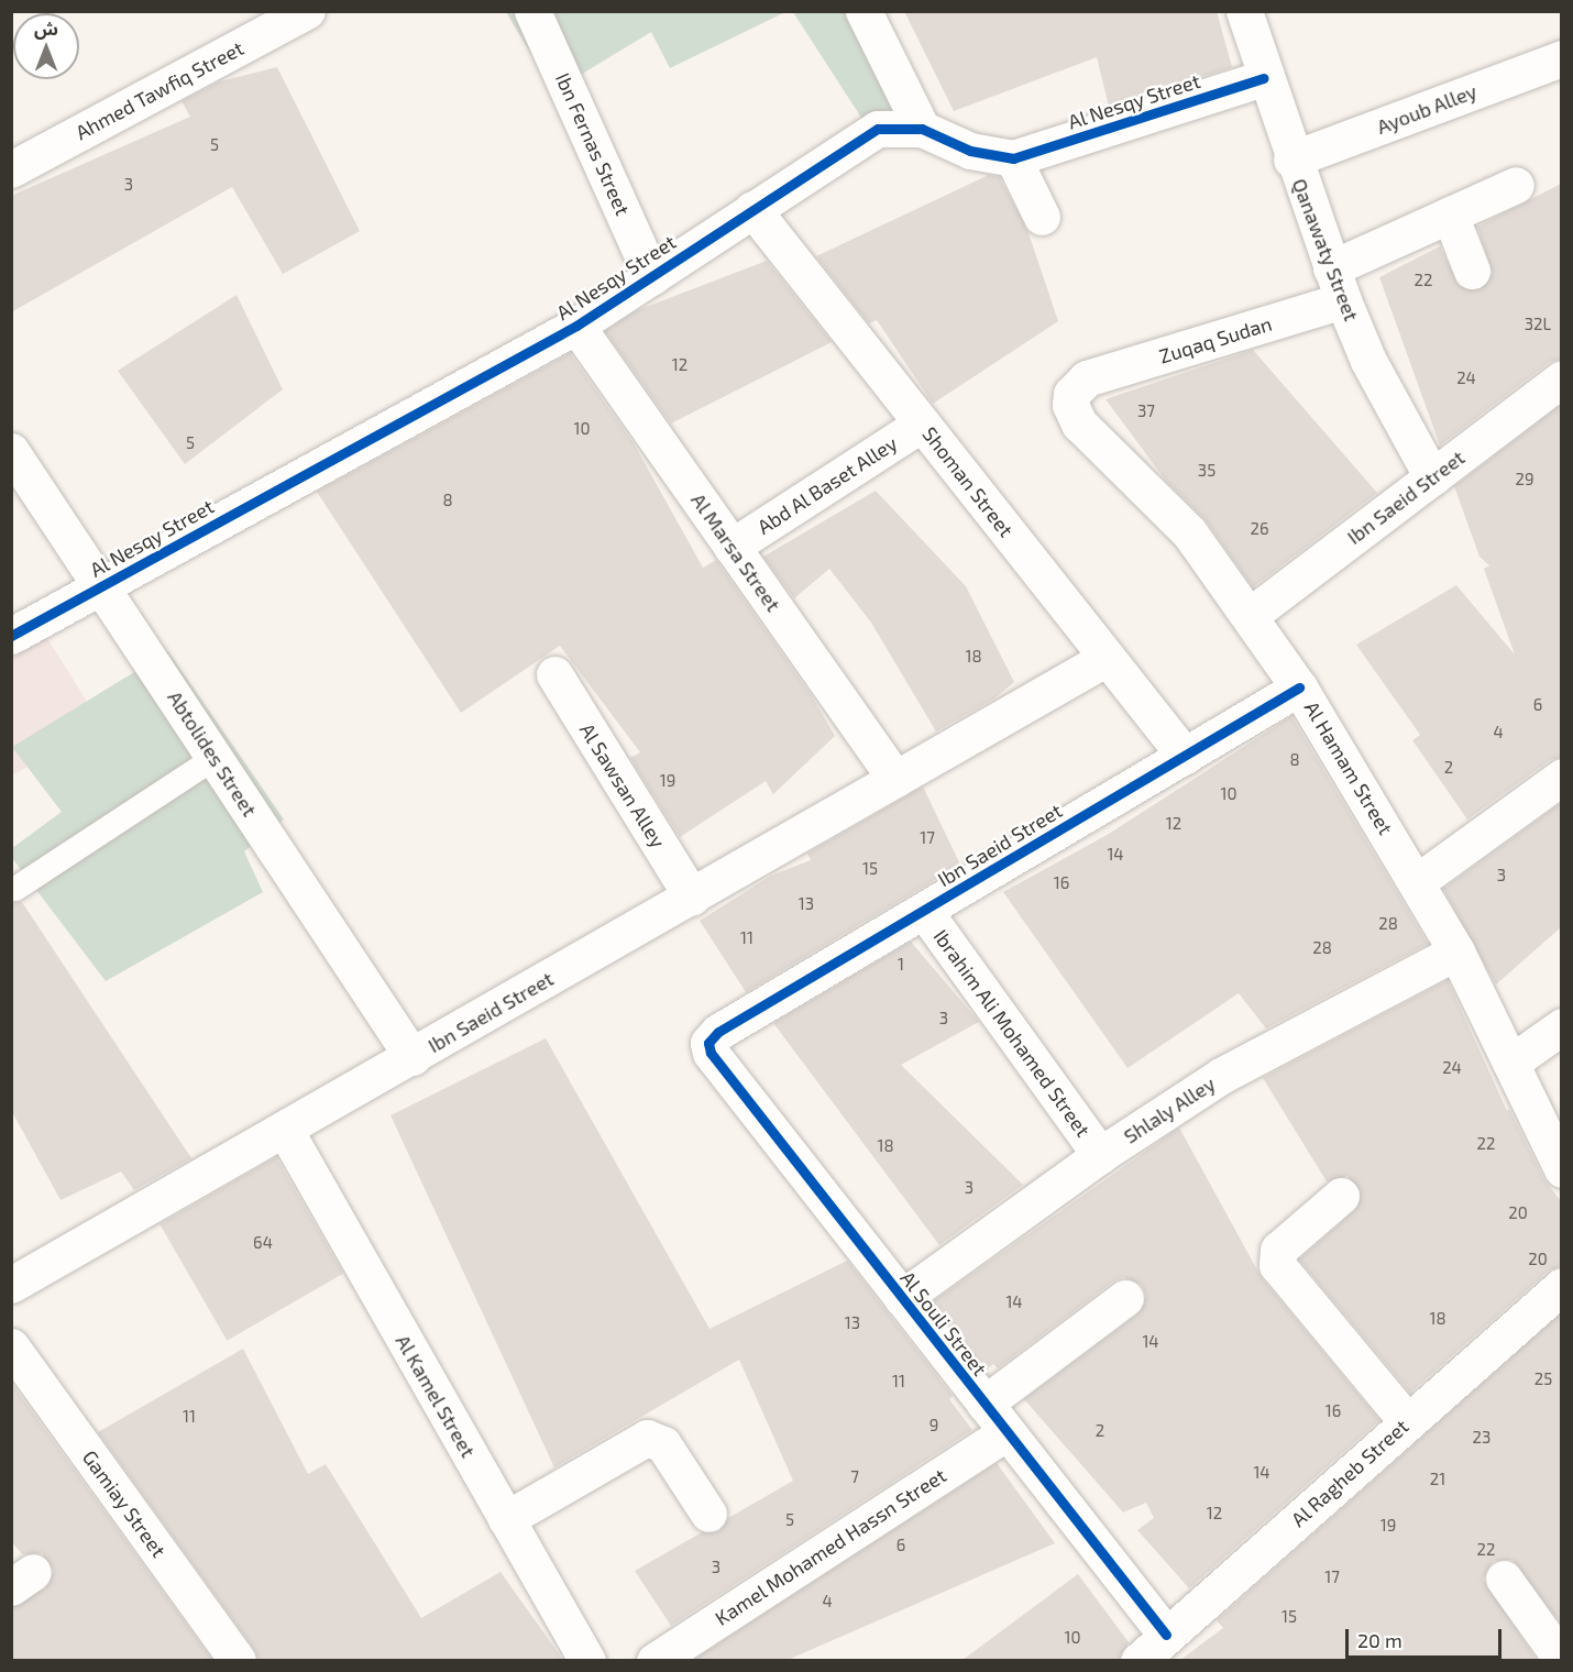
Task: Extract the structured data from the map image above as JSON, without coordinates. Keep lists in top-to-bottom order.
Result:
{
  "streets": {
    "street": [
      "Ahmed Tawfiq Street",
      "Al Nesqy Street",
      "Ayoub Alley",
      "Ibn Fernas Street",
      "Qanawaty Street",
      "Zuqaq Sudan",
      "Shoman Street",
      "Abd Al Baset Alley",
      "Ibn Saeid Street",
      "Al Marsa Street",
      "Abtolides Street",
      "Al Hamam Street",
      "Al Sawsan Alley",
      "Ibrahim Ali Mohamed Street",
      "Shlaly Alley",
      "Al Souli Street",
      "Al Kamel Street",
      "Al Ragheb Street",
      "Gamiay Street",
      "Kamel Mohamed Hassn Street"
    ]
  },
  "crossings": [
    ["Al Nesqy Street", "Ibn Fernas Street"],
    ["Al Nesqy Street", "Qanawaty Street"],
    ["Al Nesqy Street", "Shoman Street"],
    ["Al Nesqy Street", "Al Marsa Street"],
    ["Al Nesqy Street", "Abtolides Street"],
    ["Ayoub Alley", "Qanawaty Street"],
    ["Qanawaty Street", "Zuqaq Sudan"],
    ["Qanawaty Street", "Ibn Saeid Street"],
    ["Zuqaq Sudan", "Al Hamam Street"],
    ["Shoman Street", "Abd Al Baset Alley"],
    ["Shoman Street", "Ibn Saeid Street"],
    ["Abd Al Baset Alley", "Al Marsa Street"],
    ["Ibn Saeid Street", "Al Marsa Street"],
    ["Ibn Saeid Street", "Abtolides Street"],
    ["Ibn Saeid Street", "Al Hamam Street"],
    ["Ibn Saeid Street", "Al Sawsan Alley"],
    ["Ibn Saeid Street", "Ibrahim Ali Mohamed Street"],
    ["Ibn Saeid Street", "Al Souli Street"],
    ["Ibn Saeid Street", "Al Kamel Street"],
    ["Al Hamam Street", "Shlaly Alley"],
    ["Ibrahim Ali Mohamed Street", "Shlaly Alley"],
    ["Shlaly Alley", "Al Souli Street"],
    ["Al Souli Street", "Al Ragheb Street"],
    ["Al Souli Street", "Kamel Mohamed Hassn Street"]
  ],
  "house_numbers": [
    "5",
    "3",
    "22",
    "32L",
    "12",
    "24",
    "37",
    "10",
    "5",
    "35",
    "29",
    "8",
    "26",
    "18",
    "6",
    "4",
    "8",
    "2",
    "19",
    "10",
    "12",
    "17",
    "14",
    "15",
    "3",
    "16",
    "13",
    "28",
    "11",
    "28",
    "1",
    "3",
    "24",
    "22",
    "18",
    "3",
    "20",
    "64",
    "20",
    "14",
    "18",
    "13",
    "14",
    "25",
    "11",
    "16",
    "11",
    "9",
    "2",
    "23",
    "14",
    "7",
    "21",
    "12",
    "5",
    "19",
    "6",
    "22",
    "3",
    "17",
    "4",
    "15",
    "10"
  ],
  "scale_bar": "20 m",
  "north": "top"
}
